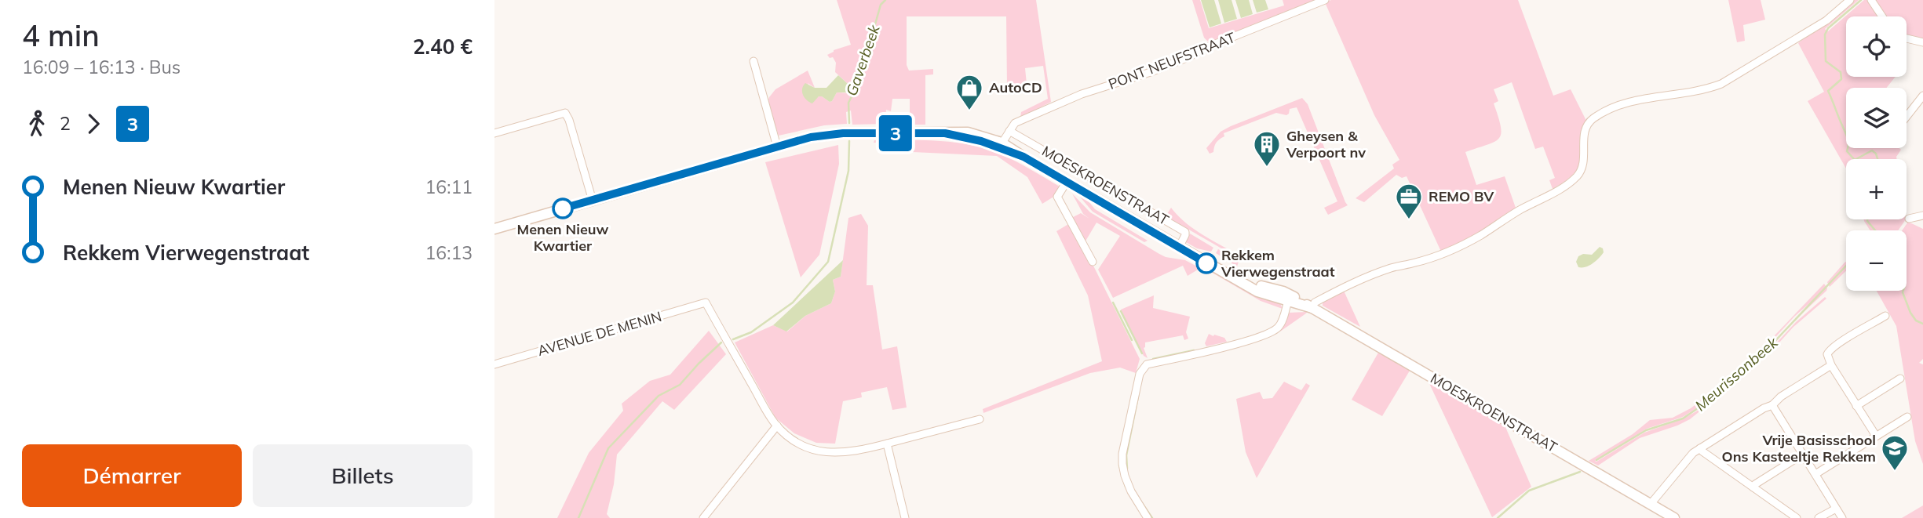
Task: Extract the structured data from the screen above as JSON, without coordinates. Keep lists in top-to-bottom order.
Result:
{
  "streets": {
    "main road": ["MOESKROENSTRAAT"],
    "street": ["PONT NEUFSTRAAT", "AVENUE DE MENIN"]
  },
  "crossings": [
    ["PONT NEUFSTRAAT", "MOESKROENSTRAAT"]
  ],
  "water": ["Gaverbeek", "Meurissonbeek"],
  "places": {
    "shop": ["AutoCD"],
    "building": ["Gheysen & Verpoort nv"],
    "other": ["Menen Nieuw Kwartier", "Rekkem Vierwegenstraat"],
    "office": ["REMO BV"],
    "school or university": ["Vrije Basisschool Ons Kasteeltje Rekkem"]
  },
  "lines": ["bus line 3"],
  "page": {
    "heading": ["4 min", "16:09 – 16:13 · Bus", "2.40 €"],
    "on_map": "3",
    "map_buttons": ["+", "−"],
    "legs": ["2", "3"],
    "list": [
      {
        "name": "Menen Nieuw Kwartier",
        "value": "16:11"
      },
      {
        "name": "Rekkem Vierwegenstraat",
        "value": "16:13"
      }
    ],
    "buttons": ["Démarrer", "Billets"]
  }
}
